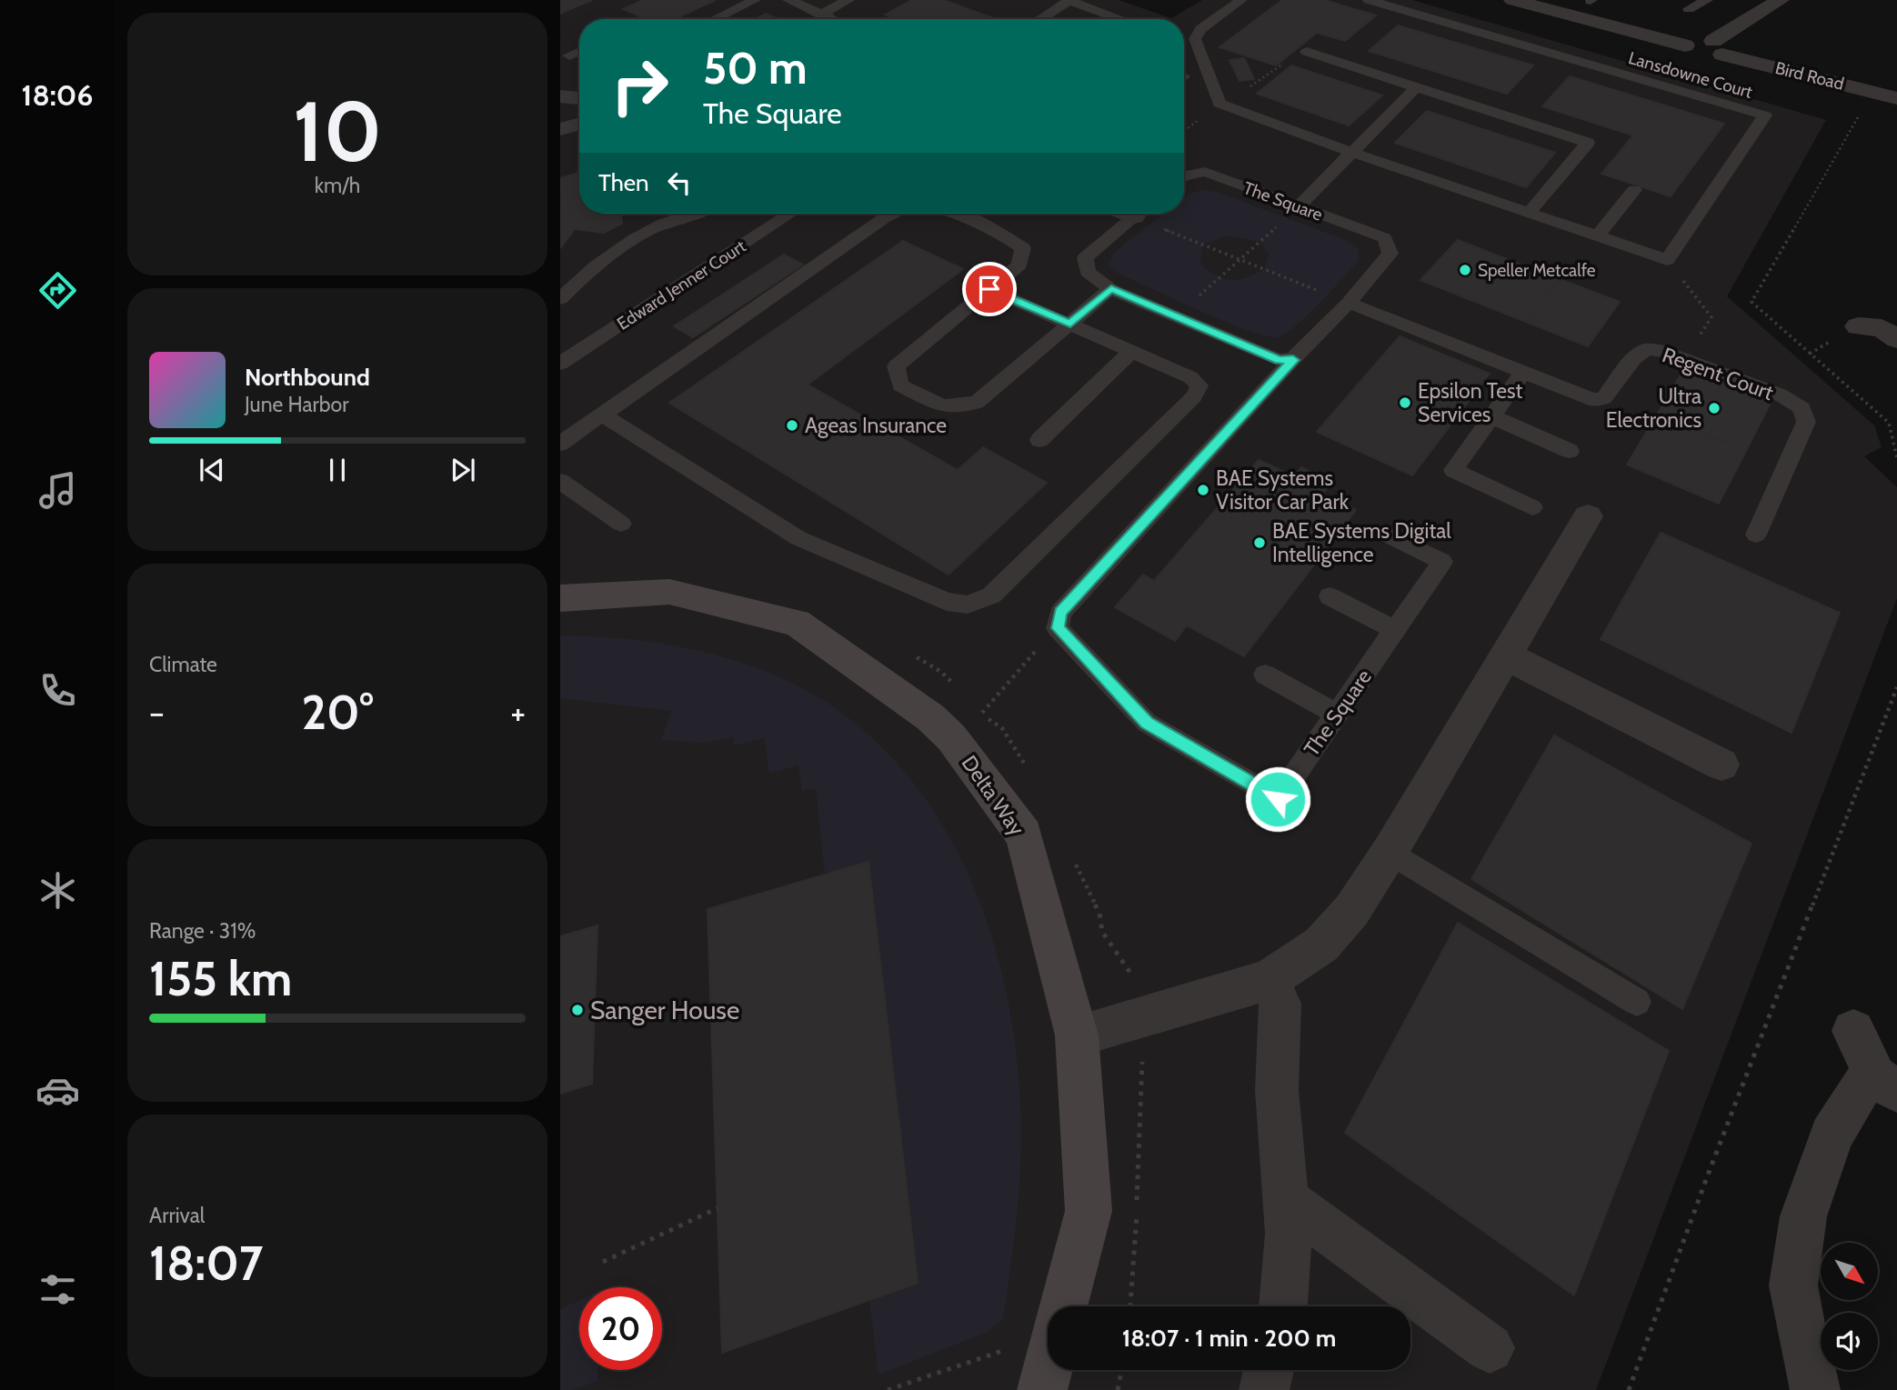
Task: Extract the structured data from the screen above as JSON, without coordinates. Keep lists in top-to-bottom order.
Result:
{
  "streets": {
    "street": ["Bird Road", "Delta Way"],
    "lane": [
      "Lansdowne Court",
      "The Square",
      "Edward Jenner Court",
      "Regent Court"
    ]
  },
  "crossings": [
    ["The Square", "Regent Court"]
  ],
  "places": [
    "Speller Metcalfe",
    "Epsilon Test Services",
    "Ultra Electronics",
    "Ageas Insurance",
    "BAE Systems Visitor Car Park",
    "BAE Systems Digital Intelligence",
    "Sanger House"
  ],
  "north": "bottom right",
  "page": {
    "tabs": "18:06",
    "tile": [
      ["10", "km/h"],
      "Climate",
      ["Range · 31%", "155 km"],
      ["Arrival", "18:07"]
    ],
    "turn": ["50 m", "The Square"],
    "then": "Then",
    "song": ["Northbound", "June Harbor"],
    "heat": ["−", "20°", "+"],
    "limit": "20",
    "trip": "18:07 · 1 min · 200 m"
  }
}
